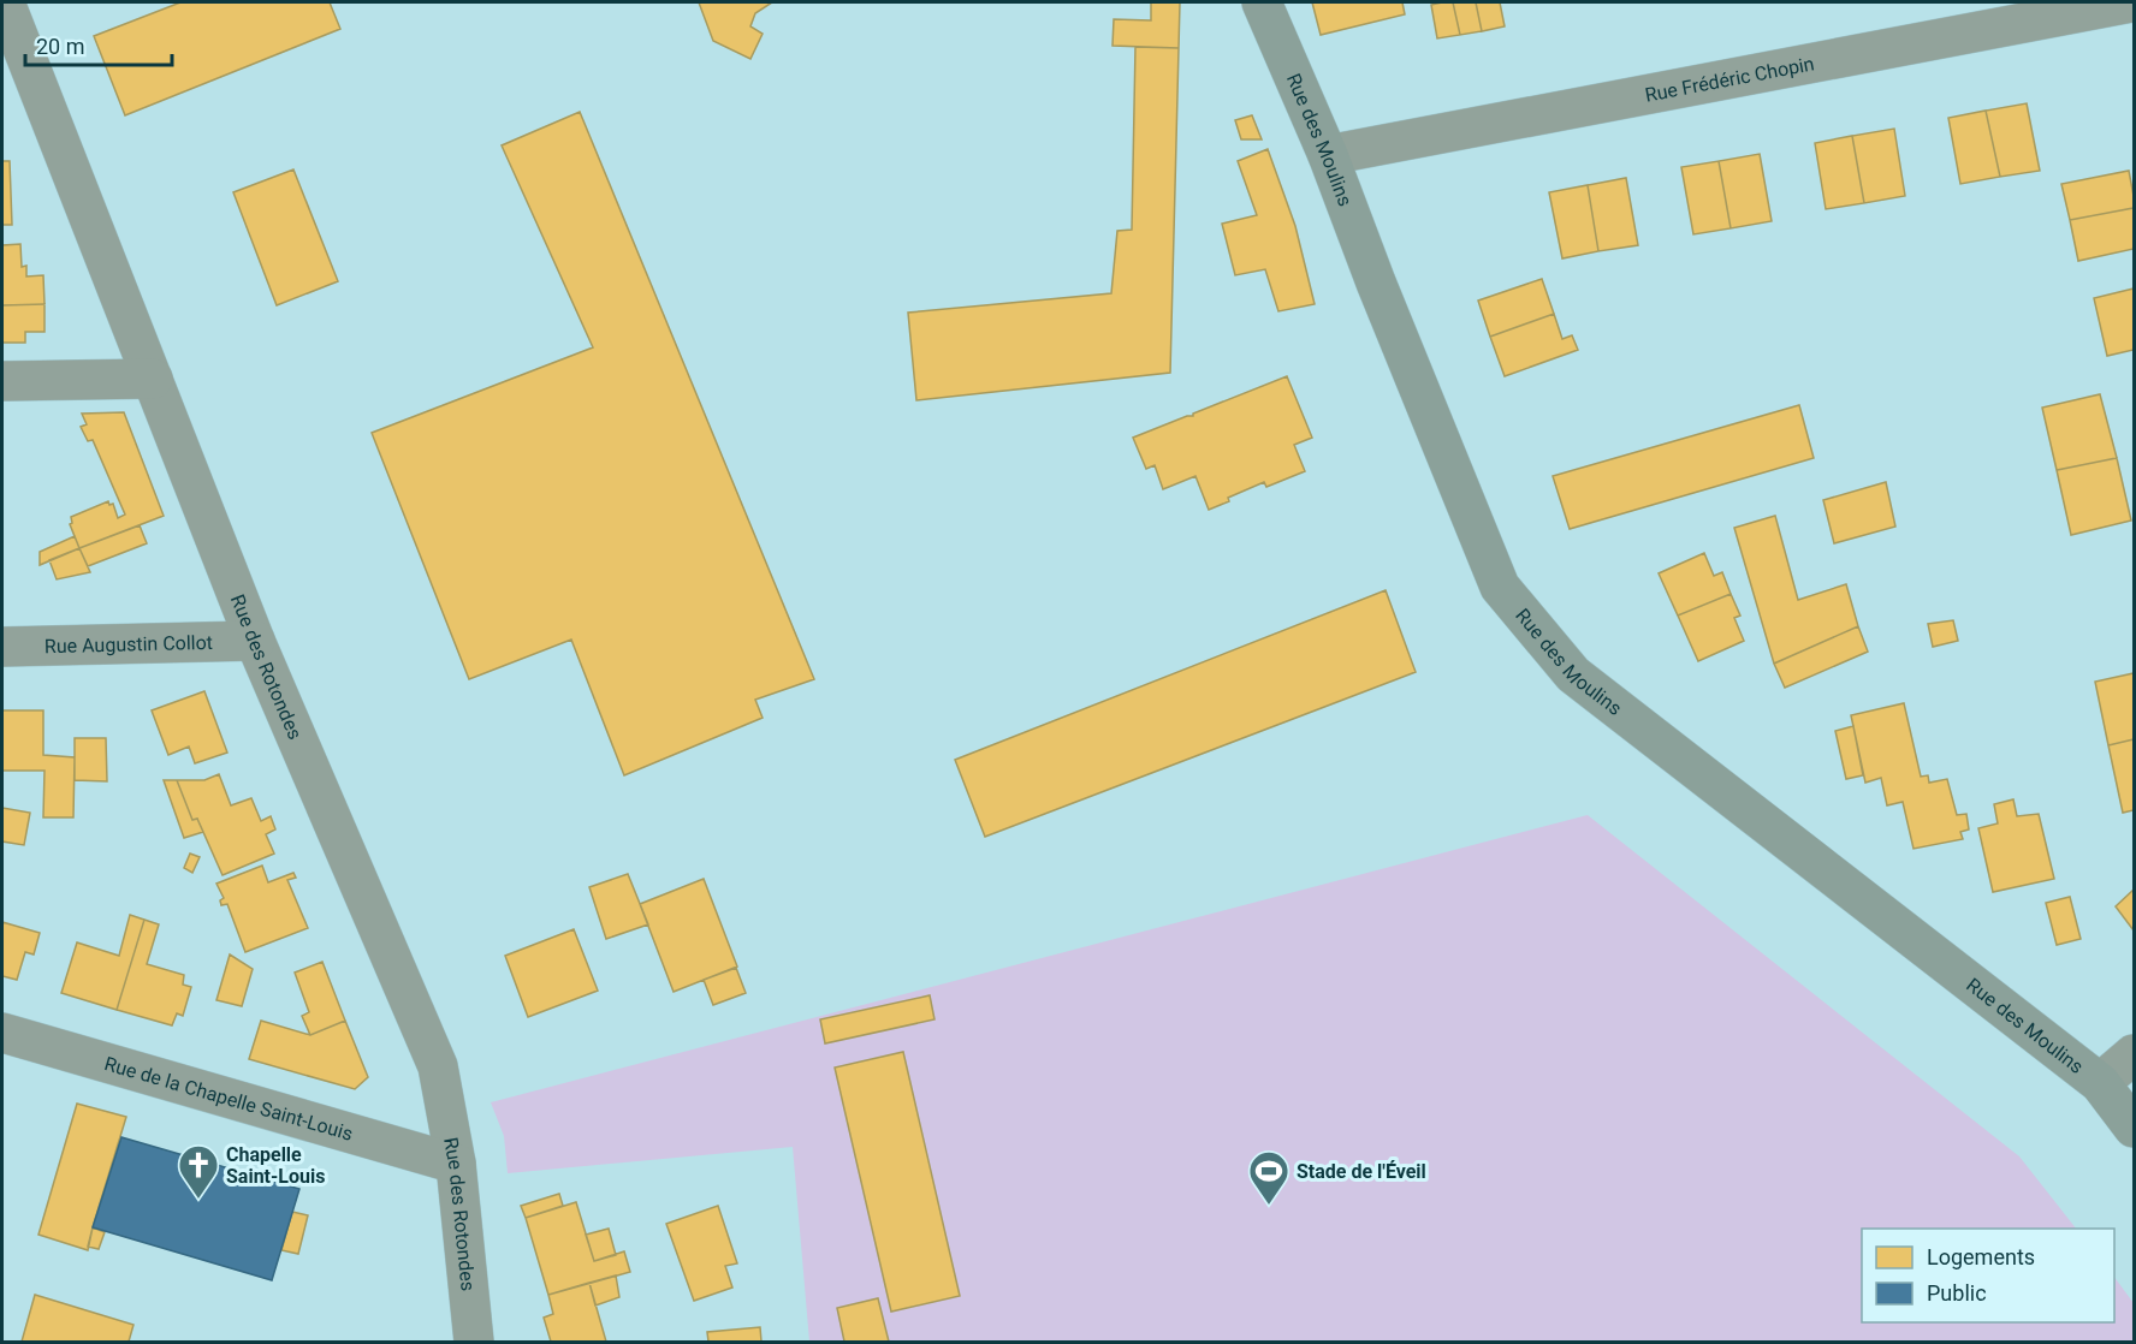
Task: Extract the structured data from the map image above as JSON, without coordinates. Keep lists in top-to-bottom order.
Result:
{
  "streets": {
    "street": [
      "Rue Frédéric Chopin",
      "Rue des Moulins",
      "Rue Augustin Collot",
      "Rue des Rotondes",
      "Rue de la Chapelle Saint-Louis"
    ]
  },
  "crossings": [
    ["Rue Frédéric Chopin", "Rue des Moulins"],
    ["Rue Augustin Collot", "Rue des Rotondes"],
    ["Rue des Rotondes", "Rue de la Chapelle Saint-Louis"]
  ],
  "places": {
    "church": ["Chapelle Saint-Louis"],
    "sports": ["Stade de l'Éveil"]
  },
  "legend": ["Logements", "Public"],
  "scale_bar": "20 m"
}
